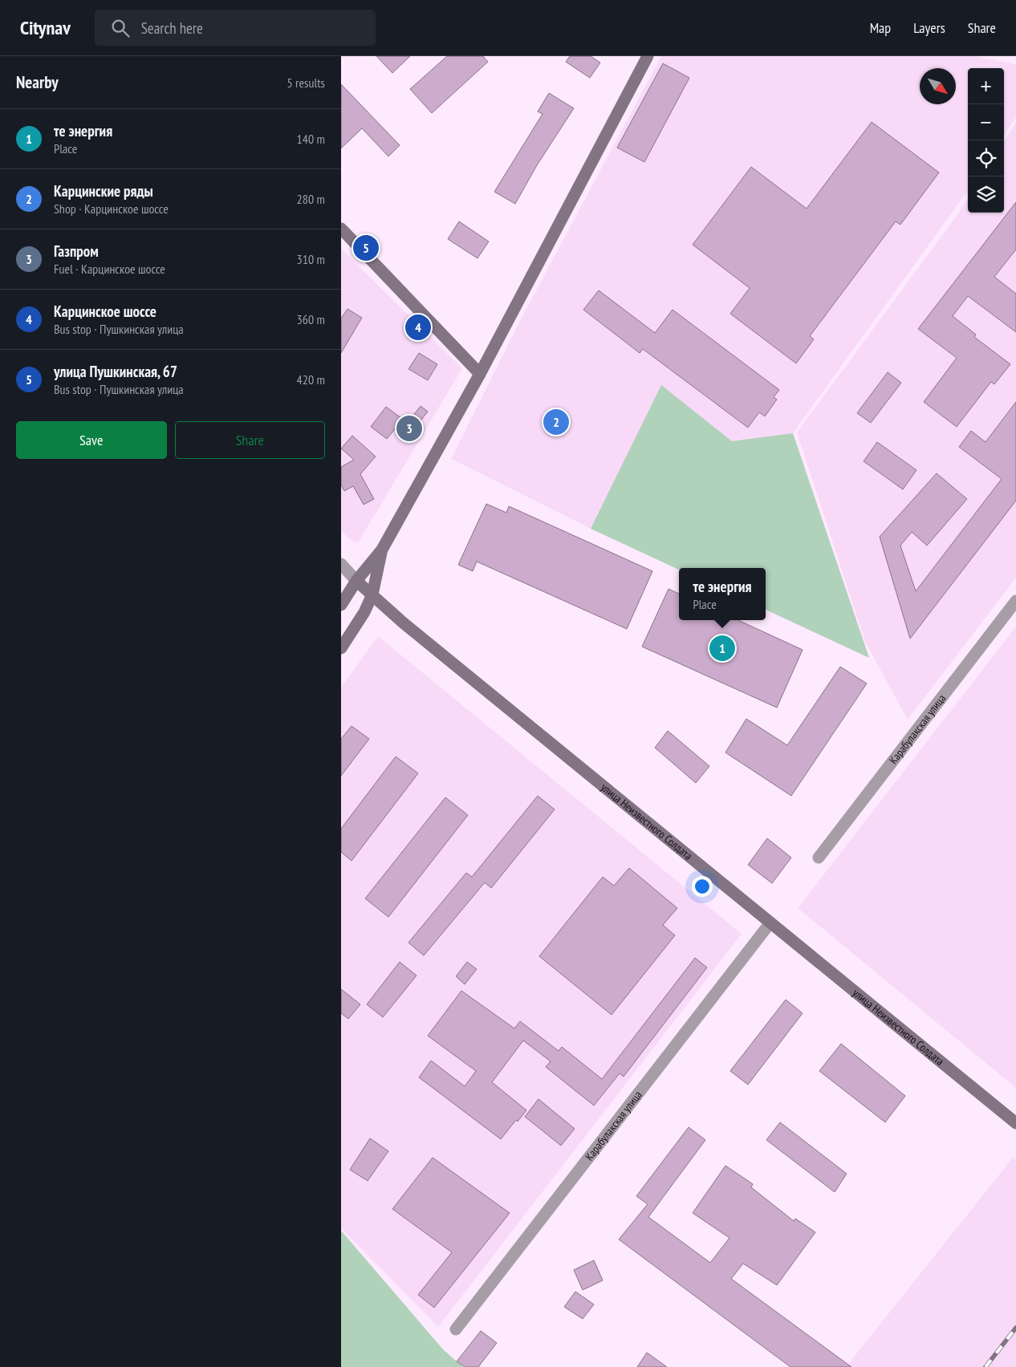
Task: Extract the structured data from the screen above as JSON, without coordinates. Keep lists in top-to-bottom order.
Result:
{
  "streets": {
    "street": ["Карабулакская улица", "улица Неизвестного Солдата"]
  },
  "crossings": [
    ["Карабулакская улица", "улица Неизвестного Солдата"]
  ],
  "north": "bottom right",
  "page": {
    "header": "Citynav",
    "search": "Search here",
    "nav": ["Map", "Layers", "Share"],
    "heading": ["Nearby", "5 results"],
    "map_buttons": ["+", "−"],
    "list": [
      {
        "mark": "1",
        "name": "те энергия",
        "note": "Place",
        "value": "140 m"
      },
      {
        "mark": "2",
        "name": "Карцинские ряды",
        "note": "Shop · Карцинское шоссе",
        "value": "280 m"
      },
      {
        "mark": "3",
        "name": "Газпром",
        "note": "Fuel · Карцинское шоссе",
        "value": "310 m"
      },
      {
        "mark": "4",
        "name": "Карцинское шоссе",
        "note": "Bus stop · Пушкинская улица",
        "value": "360 m"
      },
      {
        "mark": "5",
        "name": "улица Пушкинская, 67",
        "note": "Bus stop · Пушкинская улица",
        "value": "420 m"
      }
    ],
    "pins": [
      "5",
      "4",
      "2",
      "3",
      "1"
    ],
    "buttons": ["Save", "Share"],
    "popup": ["те энергия", "Place"]
  }
}
